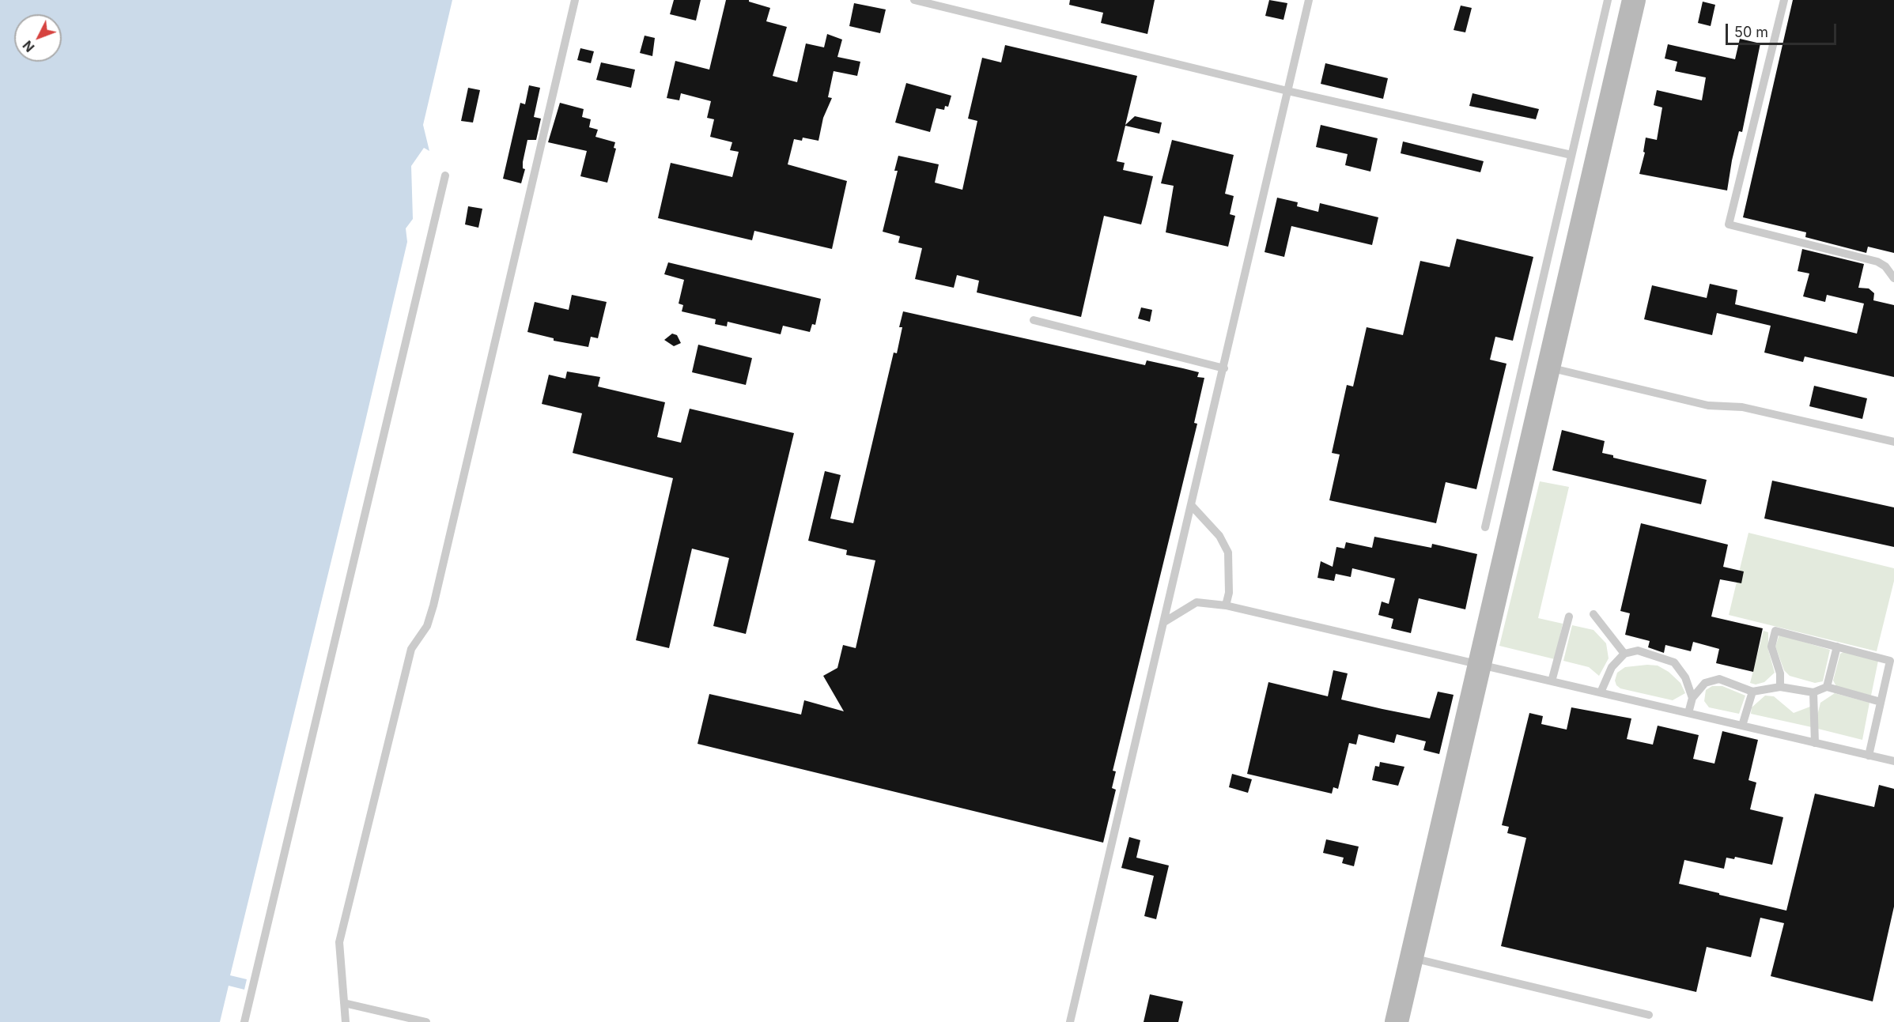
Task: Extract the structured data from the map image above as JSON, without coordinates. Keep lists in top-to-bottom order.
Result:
{
  "scale_bar": "50 m",
  "north": "bottom left"
}
